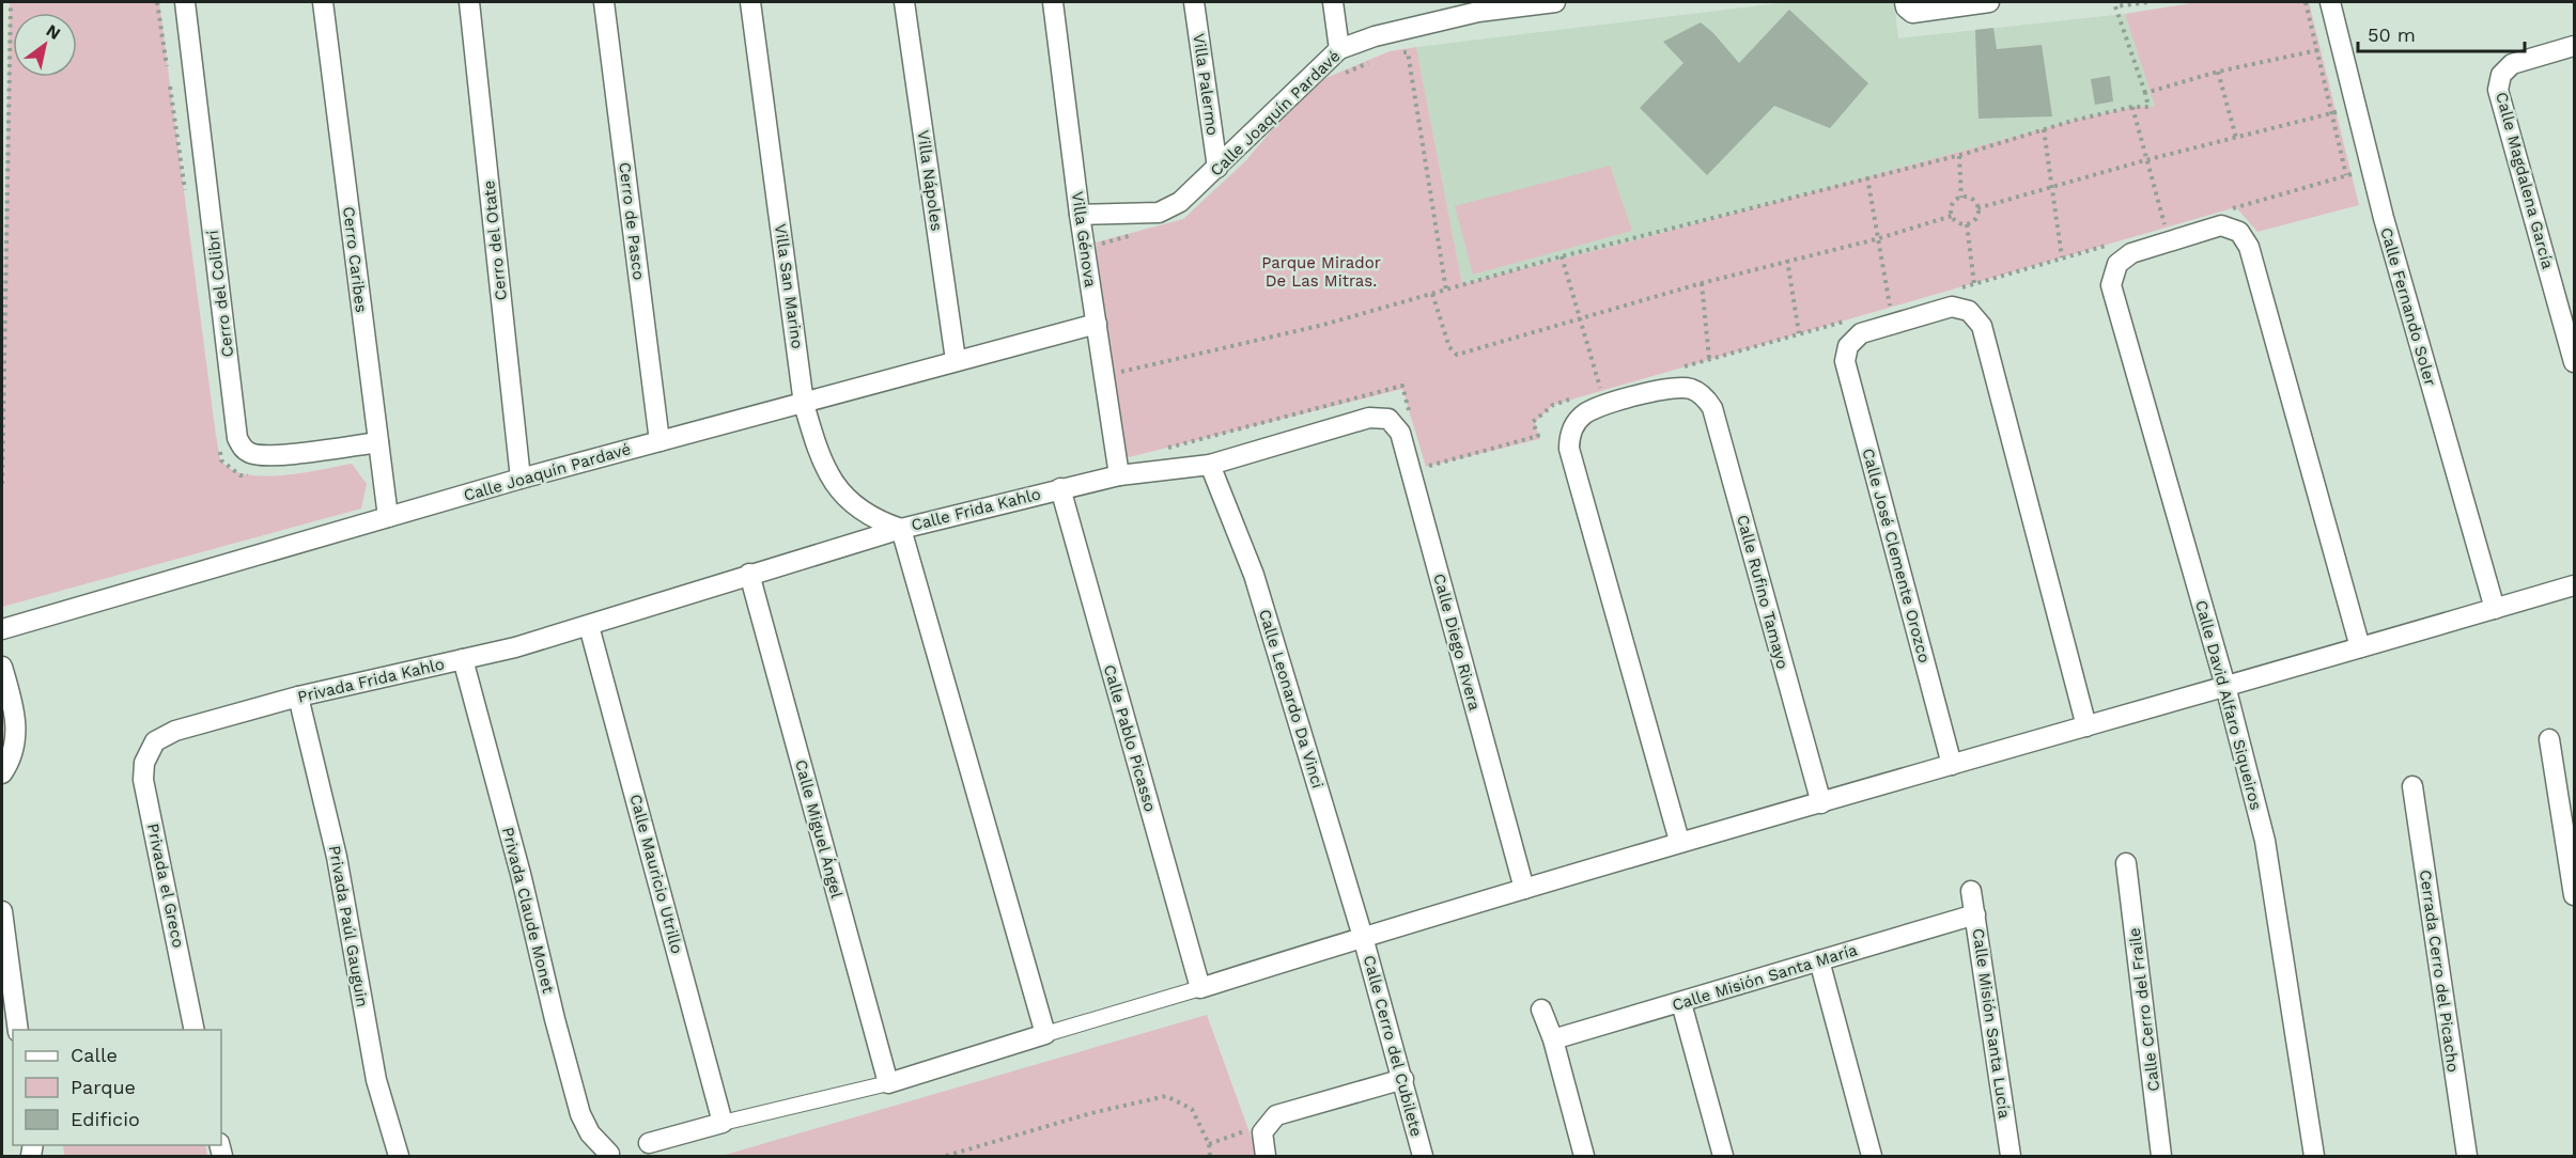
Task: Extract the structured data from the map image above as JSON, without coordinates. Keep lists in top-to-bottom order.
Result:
{
  "streets": {
    "street": [
      "Villa Palermo",
      "Calle Joaquín Pardavé",
      "Villa Nápoles",
      "Calle Magdalena García",
      "Cerro de Pasco",
      "Villa Génova",
      "Cerro del Otate",
      "Cerro Caribes",
      "Villa San Marino",
      "Cerro del Colibrí",
      "Calle Fernando Soler",
      "Calle Frida Kahlo",
      "Calle José Clemente Orozco",
      "Calle Rufino Tamayo",
      "Calle Diego Rivera",
      "Privada Frida Kahlo",
      "Calle Leonardo Da Vinci",
      "Calle David Alfaro Siqueiros",
      "Calle Pablo Picasso",
      "Calle Miguel Ángel",
      "Calle Mauricio Utrillo",
      "Privada el Greco",
      "Privada Claude Monet",
      "Privada Paúl Gauguin",
      "Cerrada Cerro del Picacho",
      "Calle Misión Santa María",
      "Calle Cerro del Fraile",
      "Calle Misión Santa Lucía",
      "Calle Cerro del Cubilete"
    ]
  },
  "crossings": [
    ["Villa Palermo", "Calle Joaquín Pardavé"],
    ["Calle Joaquín Pardavé", "Villa Nápoles"],
    ["Calle Joaquín Pardavé", "Cerro de Pasco"],
    ["Calle Joaquín Pardavé", "Villa Génova"],
    ["Calle Joaquín Pardavé", "Cerro del Otate"],
    ["Calle Joaquín Pardavé", "Cerro Caribes"],
    ["Calle Joaquín Pardavé", "Villa San Marino"],
    ["Villa Génova", "Calle Frida Kahlo"],
    ["Cerro Caribes", "Cerro del Colibrí"],
    ["Villa San Marino", "Calle Frida Kahlo"],
    ["Calle Frida Kahlo", "Calle Diego Rivera"],
    ["Calle Frida Kahlo", "Privada Frida Kahlo"],
    ["Calle Frida Kahlo", "Calle Leonardo Da Vinci"],
    ["Calle Frida Kahlo", "Calle Pablo Picasso"],
    ["Calle Frida Kahlo", "Calle Miguel Ángel"],
    ["Calle Frida Kahlo", "Calle Mauricio Utrillo"],
    ["Privada Frida Kahlo", "Calle Mauricio Utrillo"],
    ["Privada Frida Kahlo", "Privada el Greco"],
    ["Privada Frida Kahlo", "Privada Claude Monet"],
    ["Privada Frida Kahlo", "Privada Paúl Gauguin"],
    ["Calle Leonardo Da Vinci", "Calle Cerro del Cubilete"],
    ["Calle Misión Santa María", "Calle Misión Santa Lucía"]
  ],
  "parks": ["Parque Mirador De Las Mitras."],
  "legend": ["Calle", "Parque", "Edificio"],
  "scale_bar": "50 m",
  "north": "top right"
}
